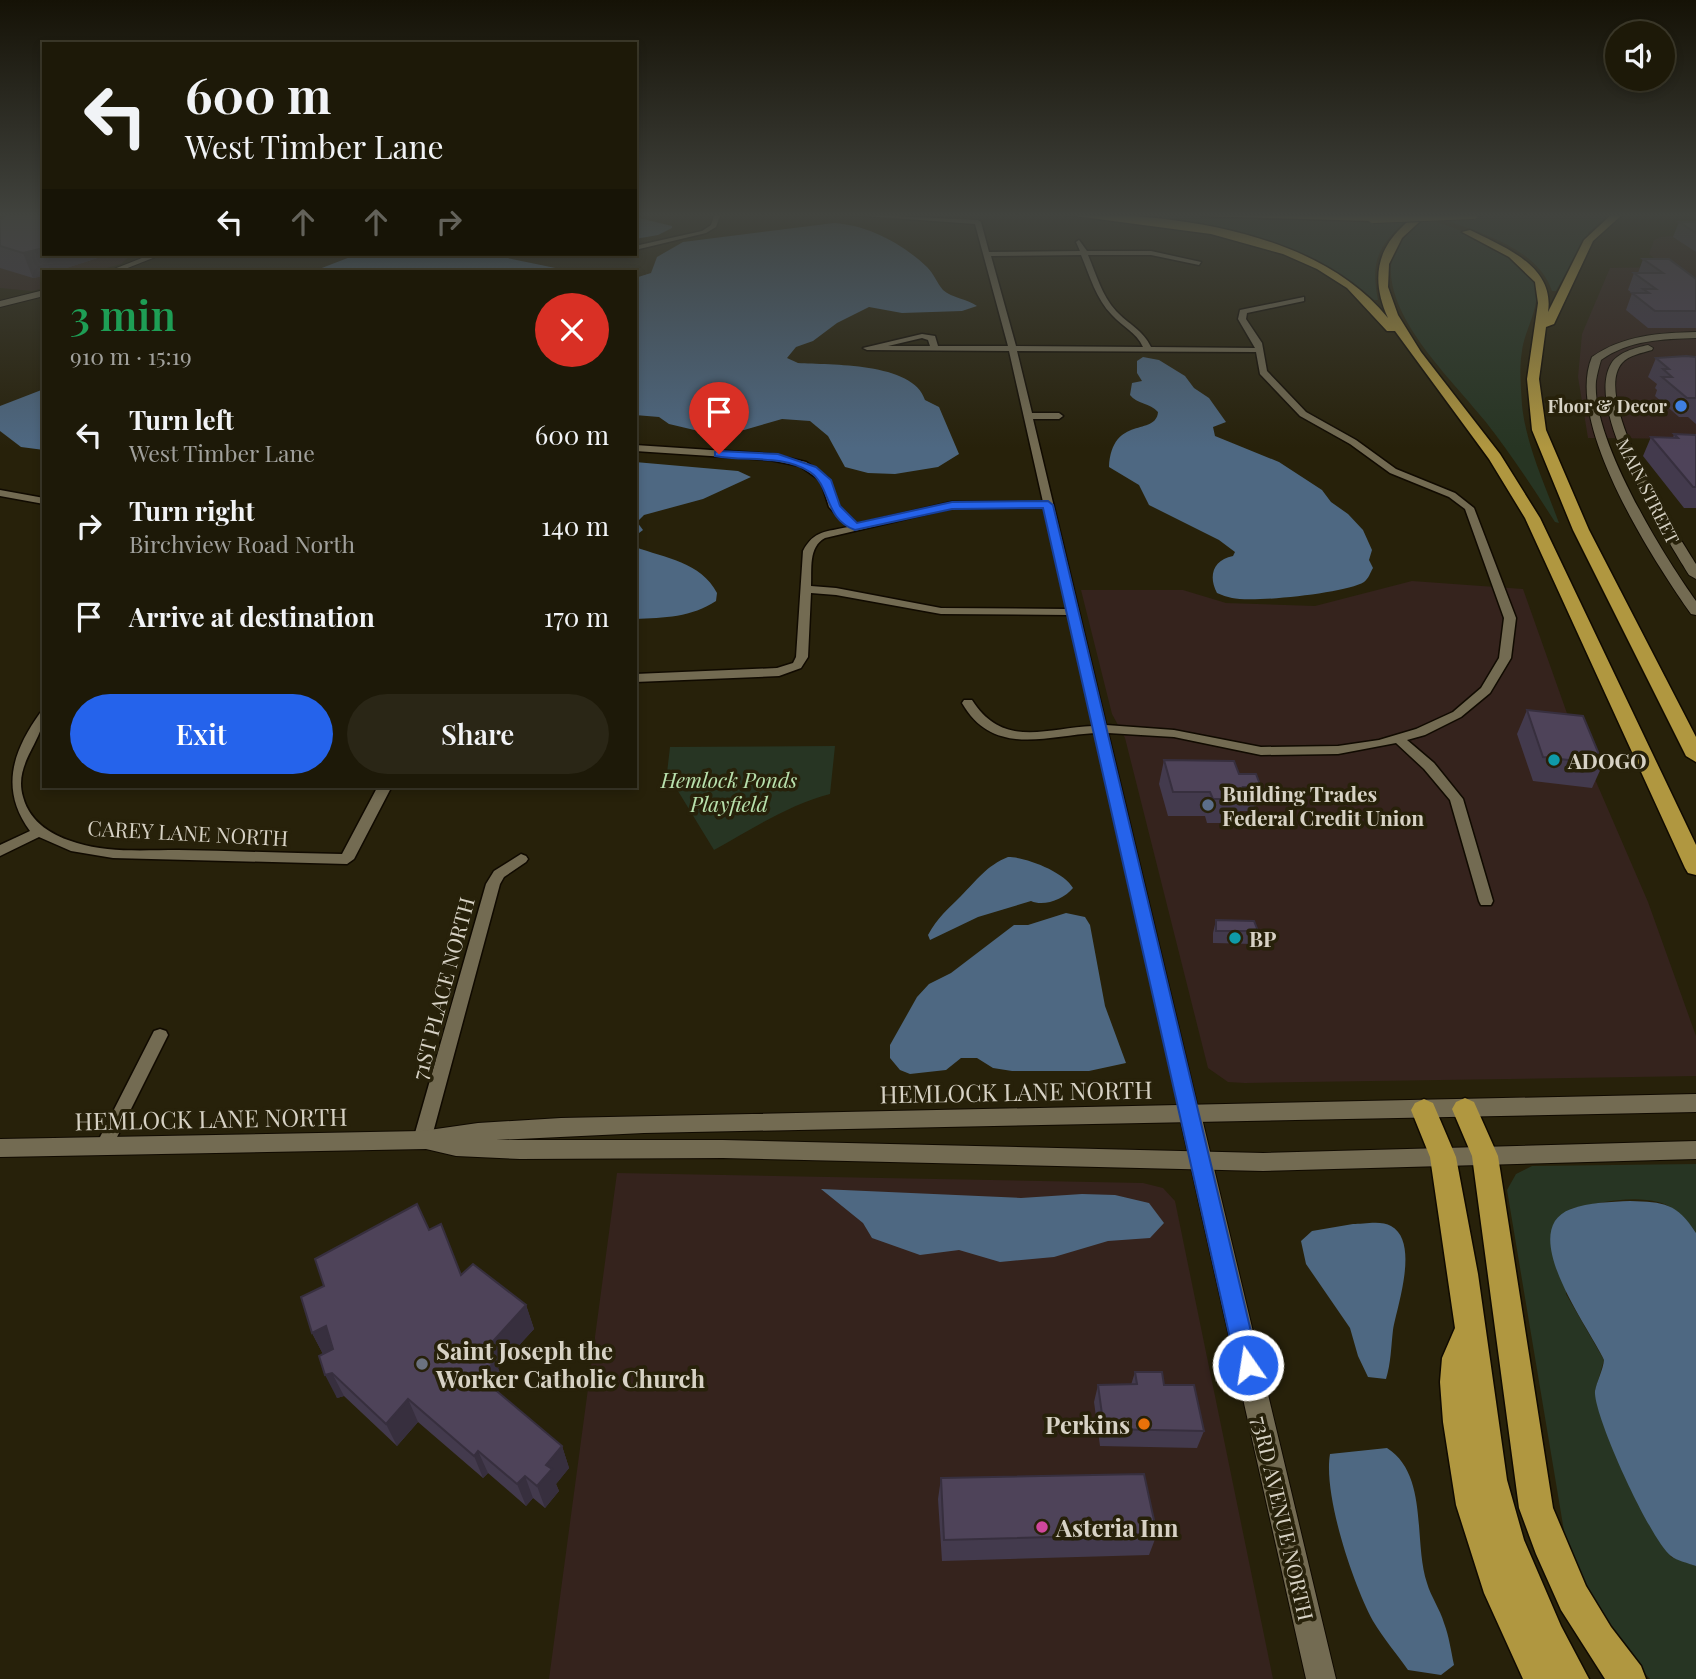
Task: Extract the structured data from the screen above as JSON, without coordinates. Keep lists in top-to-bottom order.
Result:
{
  "streets": {
    "street": [
      "MAIN STREET",
      "CAREY LANE NORTH",
      "71ST PLACE NORTH",
      "HEMLOCK LANE NORTH",
      "73RD AVENUE NORTH"
    ]
  },
  "crossings": [
    ["71ST PLACE NORTH", "HEMLOCK LANE NORTH"],
    ["HEMLOCK LANE NORTH", "73RD AVENUE NORTH"]
  ],
  "parks": ["Hemlock Ponds Playfield"],
  "places": [
    "Floor & Decor",
    "ADOGO",
    "Building Trades Federal Credit Union",
    "BP",
    "Saint Joseph the Worker Catholic Church",
    "Perkins",
    "Asteria Inn"
  ],
  "page": {
    "turn": ["600 m", "West Timber Lane"],
    "heading": ["3 min", "910 m · 15:19"],
    "list": [
      {
        "name": "Turn left",
        "note": "West Timber Lane",
        "value": "600 m"
      },
      {
        "name": "Turn right",
        "note": "Birchview Road North",
        "value": "140 m"
      },
      {
        "name": "Arrive at destination",
        "value": "170 m"
      }
    ],
    "buttons": ["Exit", "Share"]
  }
}
